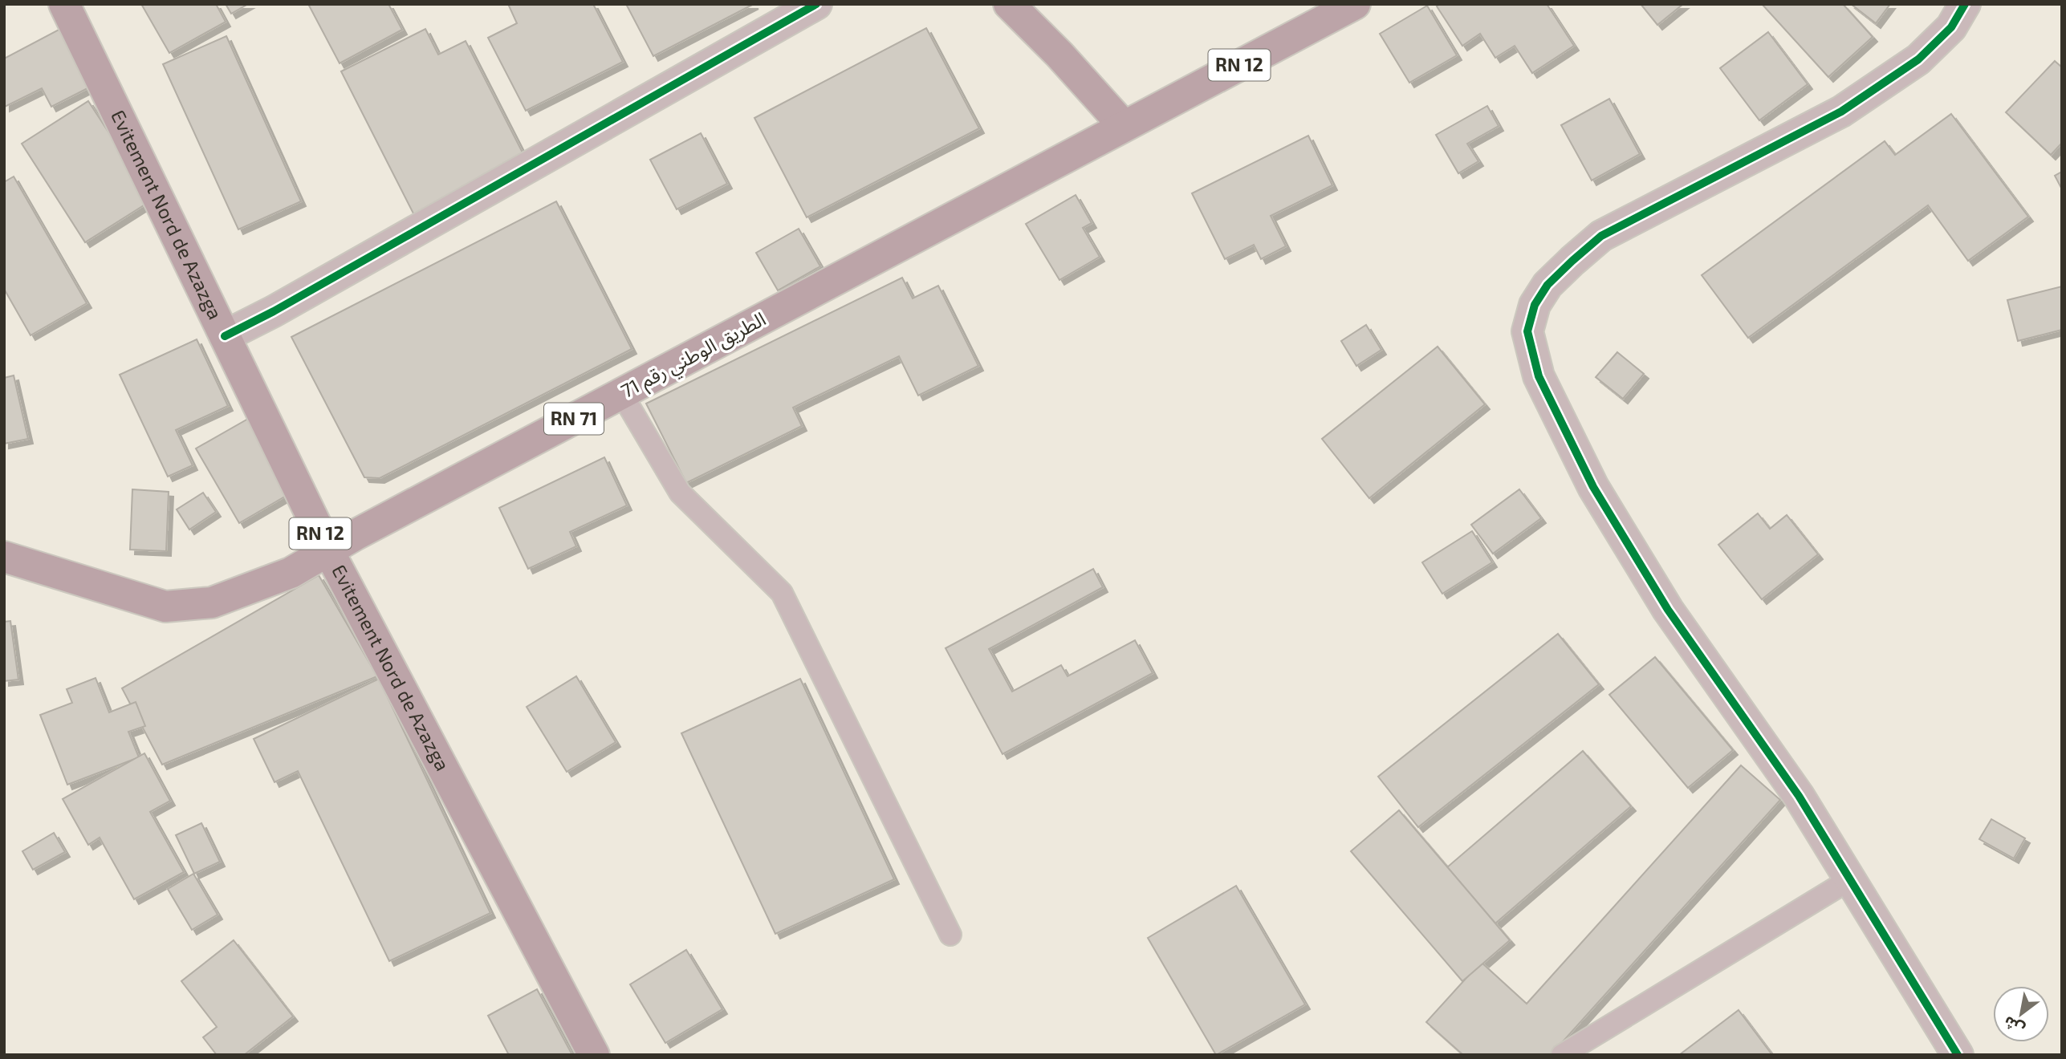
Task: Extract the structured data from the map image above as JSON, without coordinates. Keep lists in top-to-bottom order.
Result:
{
  "streets": {
    "main road": [
      "RN 12",
      "Evitement Nord de Azazga",
      "الطريق الوطني رقم 71",
      "RN 71"
    ]
  },
  "crossings": [
    ["RN 12", "الطريق الوطني رقم 71"],
    ["Evitement Nord de Azazga", "الطريق الوطني رقم 71"]
  ],
  "north": "bottom left"
}
